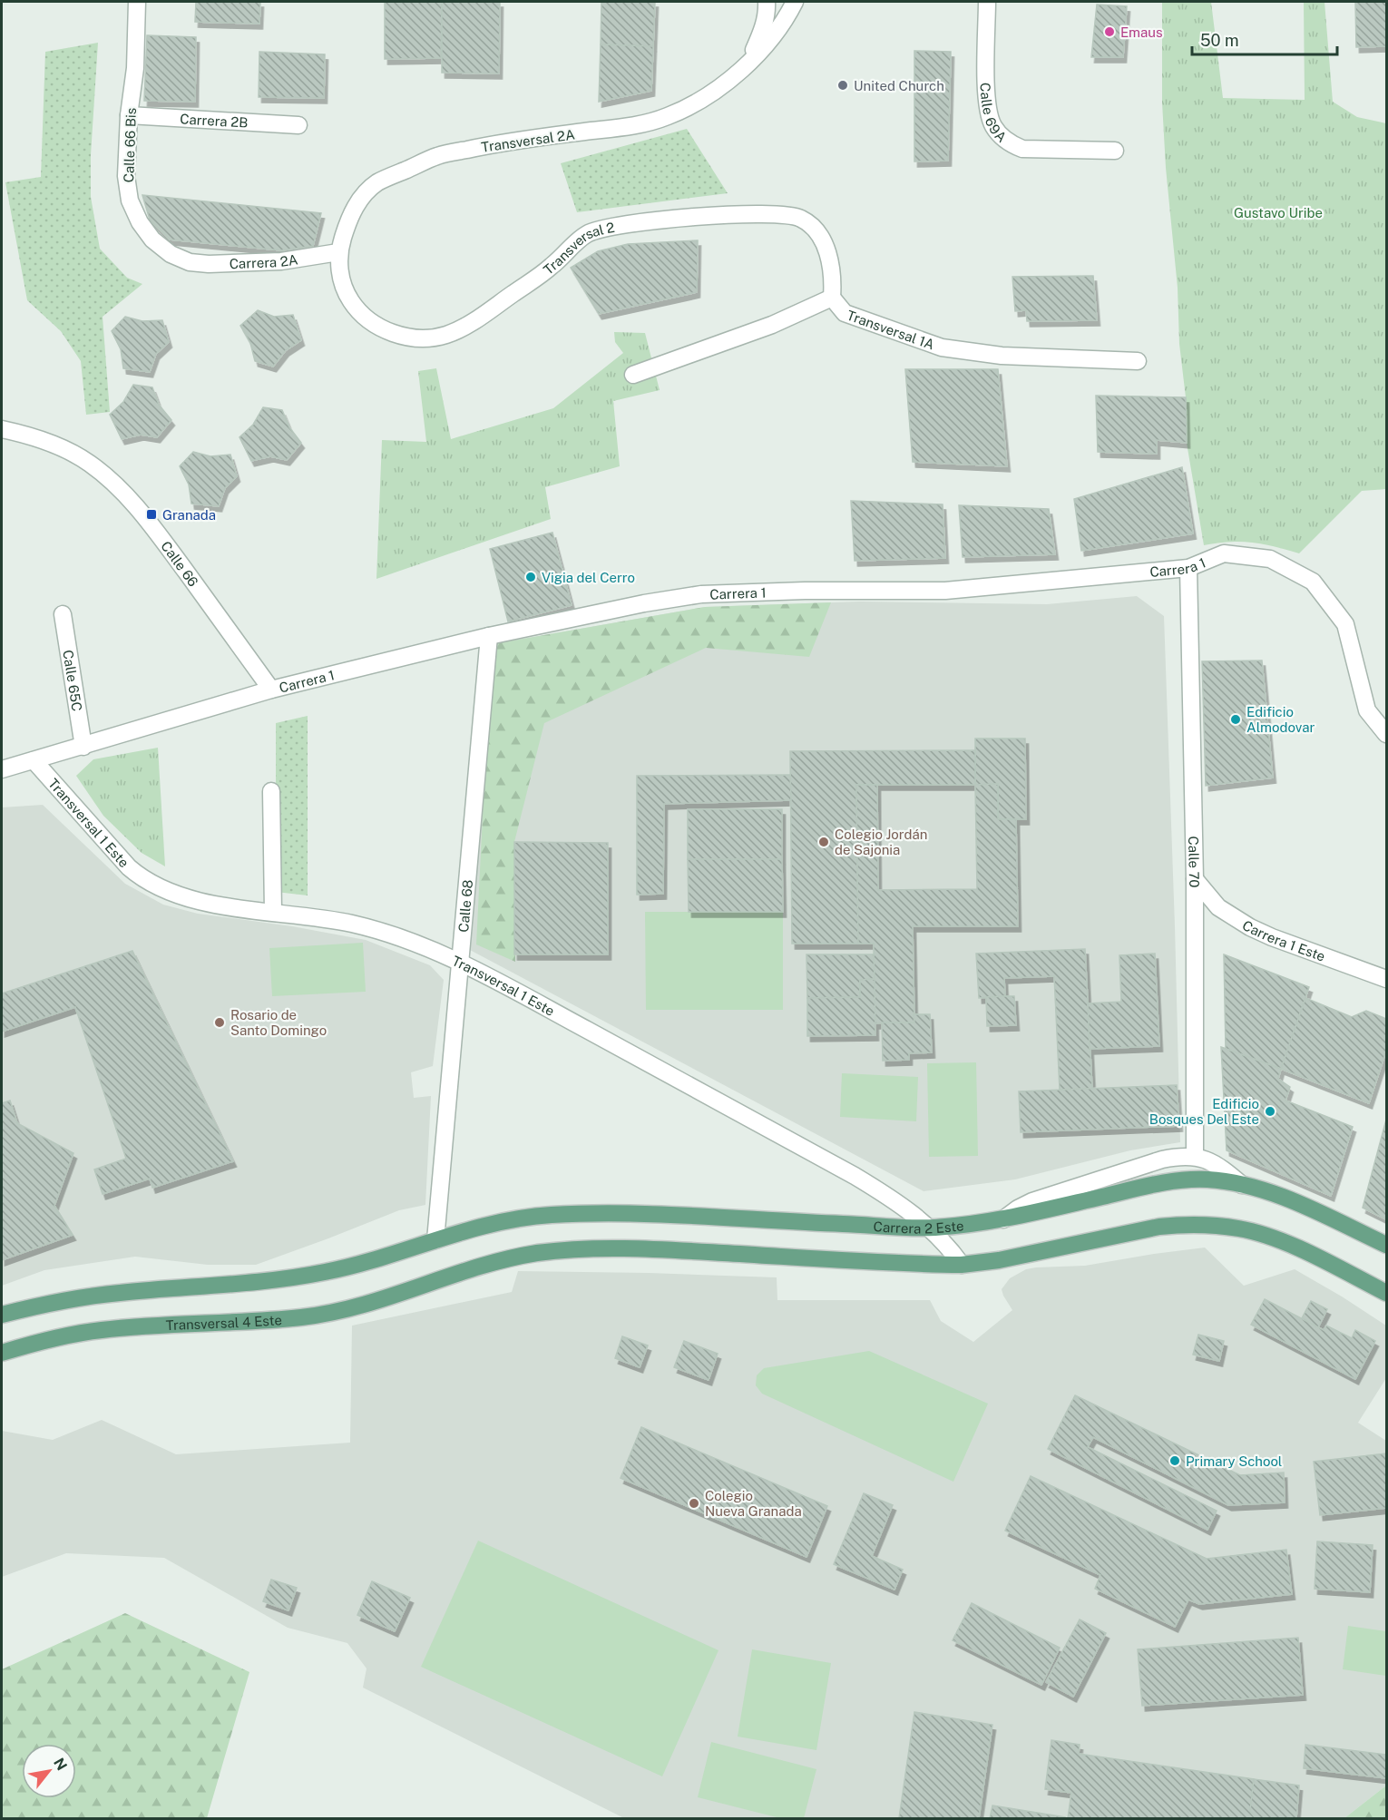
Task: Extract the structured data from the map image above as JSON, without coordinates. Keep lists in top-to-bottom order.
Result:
{
  "streets": {
    "main road": ["Carrera 2 Este", "Transversal 4 Este"],
    "street": [
      "Calle 69A",
      "Carrera 2B",
      "Transversal 2A",
      "Calle 66 Bis",
      "Transversal 2",
      "Carrera 2A",
      "Transversal 1A",
      "Calle 66",
      "Carrera 1",
      "Calle 65C",
      "Transversal 1 Este",
      "Calle 70",
      "Calle 68",
      "Carrera 1 Este"
    ]
  },
  "crossings": [
    ["Carrera 2B", "Calle 66 Bis"],
    ["Transversal 2A", "Transversal 2"],
    ["Transversal 2A", "Carrera 2A"],
    ["Calle 66 Bis", "Carrera 2A"],
    ["Transversal 2", "Carrera 2A"],
    ["Transversal 2", "Transversal 1A"],
    ["Calle 66", "Carrera 1"],
    ["Carrera 1", "Calle 65C"],
    ["Carrera 1", "Transversal 1 Este"],
    ["Carrera 1", "Calle 70"],
    ["Carrera 1", "Calle 68"],
    ["Transversal 1 Este", "Calle 68"],
    ["Transversal 1 Este", "Carrera 2 Este"],
    ["Transversal 1 Este", "Transversal 4 Este"],
    ["Calle 70", "Carrera 1 Este"],
    ["Calle 68", "Carrera 2 Este"]
  ],
  "parks": ["Gustavo Uribe"],
  "places": {
    "other": [
      "Emaus",
      "United Church",
      "Vigia del Cerro",
      "Edificio Almodovar",
      "Colegio Jordán de Sajonia",
      "Rosario de Santo Domingo",
      "Edificio Bosques Del Este",
      "Primary School",
      "Colegio Nueva Granada"
    ],
    "transit": ["Granada"]
  },
  "scale_bar": "50 m",
  "north": "top right"
}
